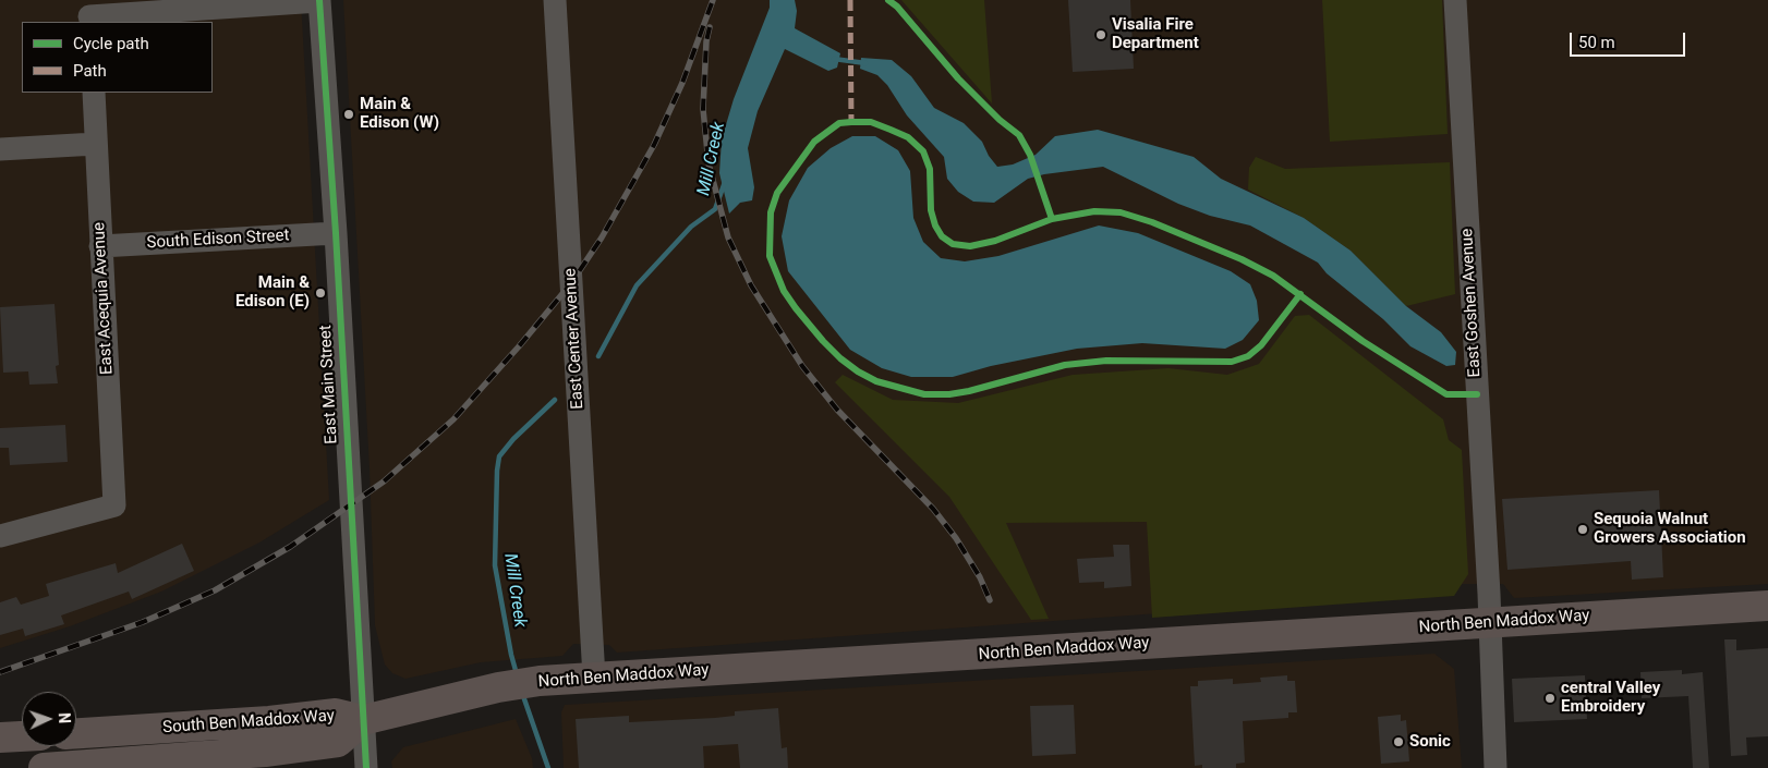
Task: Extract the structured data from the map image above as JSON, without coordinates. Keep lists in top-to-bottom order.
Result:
{
  "streets": {
    "main road": ["North Ben Maddox Way", "South Ben Maddox Way"],
    "street": [
      "South Edison Street",
      "East Acequia Avenue",
      "East Goshen Avenue",
      "East Center Avenue",
      "East Main Street"
    ]
  },
  "crossings": [
    ["South Edison Street", "East Acequia Avenue"],
    ["South Edison Street", "East Main Street"],
    ["East Goshen Avenue", "North Ben Maddox Way"],
    ["East Center Avenue", "North Ben Maddox Way"],
    ["East Main Street", "North Ben Maddox Way"],
    ["East Main Street", "South Ben Maddox Way"],
    ["North Ben Maddox Way", "South Ben Maddox Way"]
  ],
  "water": ["Mill Creek"],
  "places": [
    "Visalia Fire Department",
    "Main & Edison (W)",
    "Main & Edison (E)",
    "Sequoia Walnut Growers Association",
    "central Valley Embroidery",
    "Sonic"
  ],
  "legend": ["Cycle path", "Path"],
  "scale_bar": "50 m",
  "north": "right"
}
